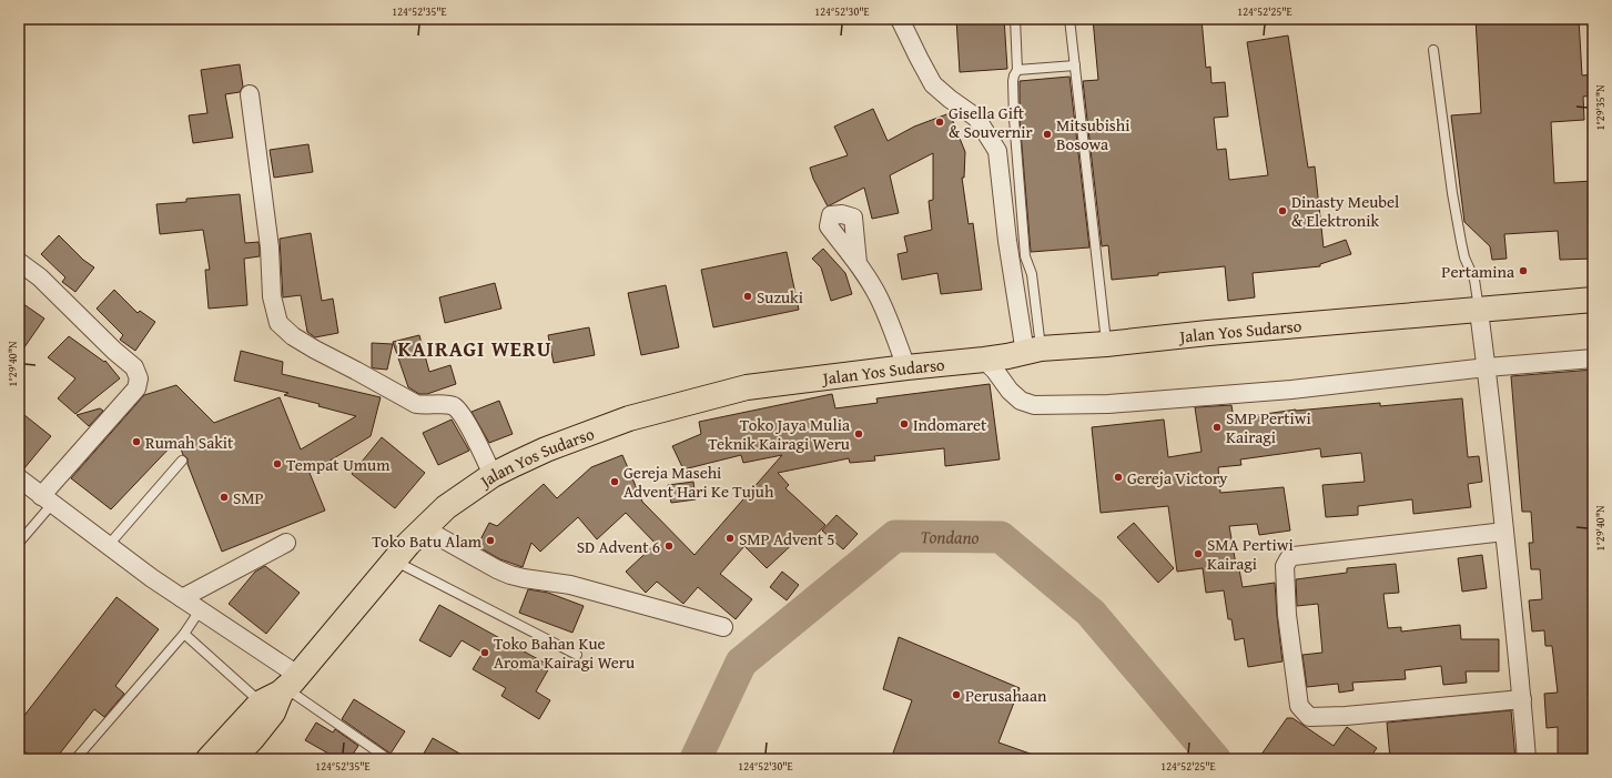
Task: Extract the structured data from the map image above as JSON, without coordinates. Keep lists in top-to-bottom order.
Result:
{
  "streets": {
    "highway": ["Jalan Yos Sudarso"]
  },
  "districts": ["KAIRAGI WERU"],
  "water": ["Tondano"],
  "places": [
    "Gisella Gift & Souvernir",
    "Mitsubishi Bosowa",
    "Dinasty Meubel & Elektronik",
    "Pertamina",
    "Suzuki",
    "Indomaret",
    "SMP Pertiwi Kairagi",
    "Toko Jaya Mulia Teknik Kairagi Weru",
    "Rumah Sakit",
    "Tempat Umum",
    "Gereja Victory",
    "Gereja Masehi Advent Hari Ke Tujuh",
    "SMP",
    "SMP Advent 5",
    "Toko Batu Alam",
    "SD Advent 6",
    "SMA Pertiwi Kairagi",
    "Toko Bahan Kue Aroma Kairagi Weru",
    "Perusahaan"
  ],
  "coordinates": [
    "124°52'35\"E",
    "124°52'30\"E",
    "124°52'25\"E",
    "1°29'35\"N",
    "1°29'40\"N"
  ]
}
